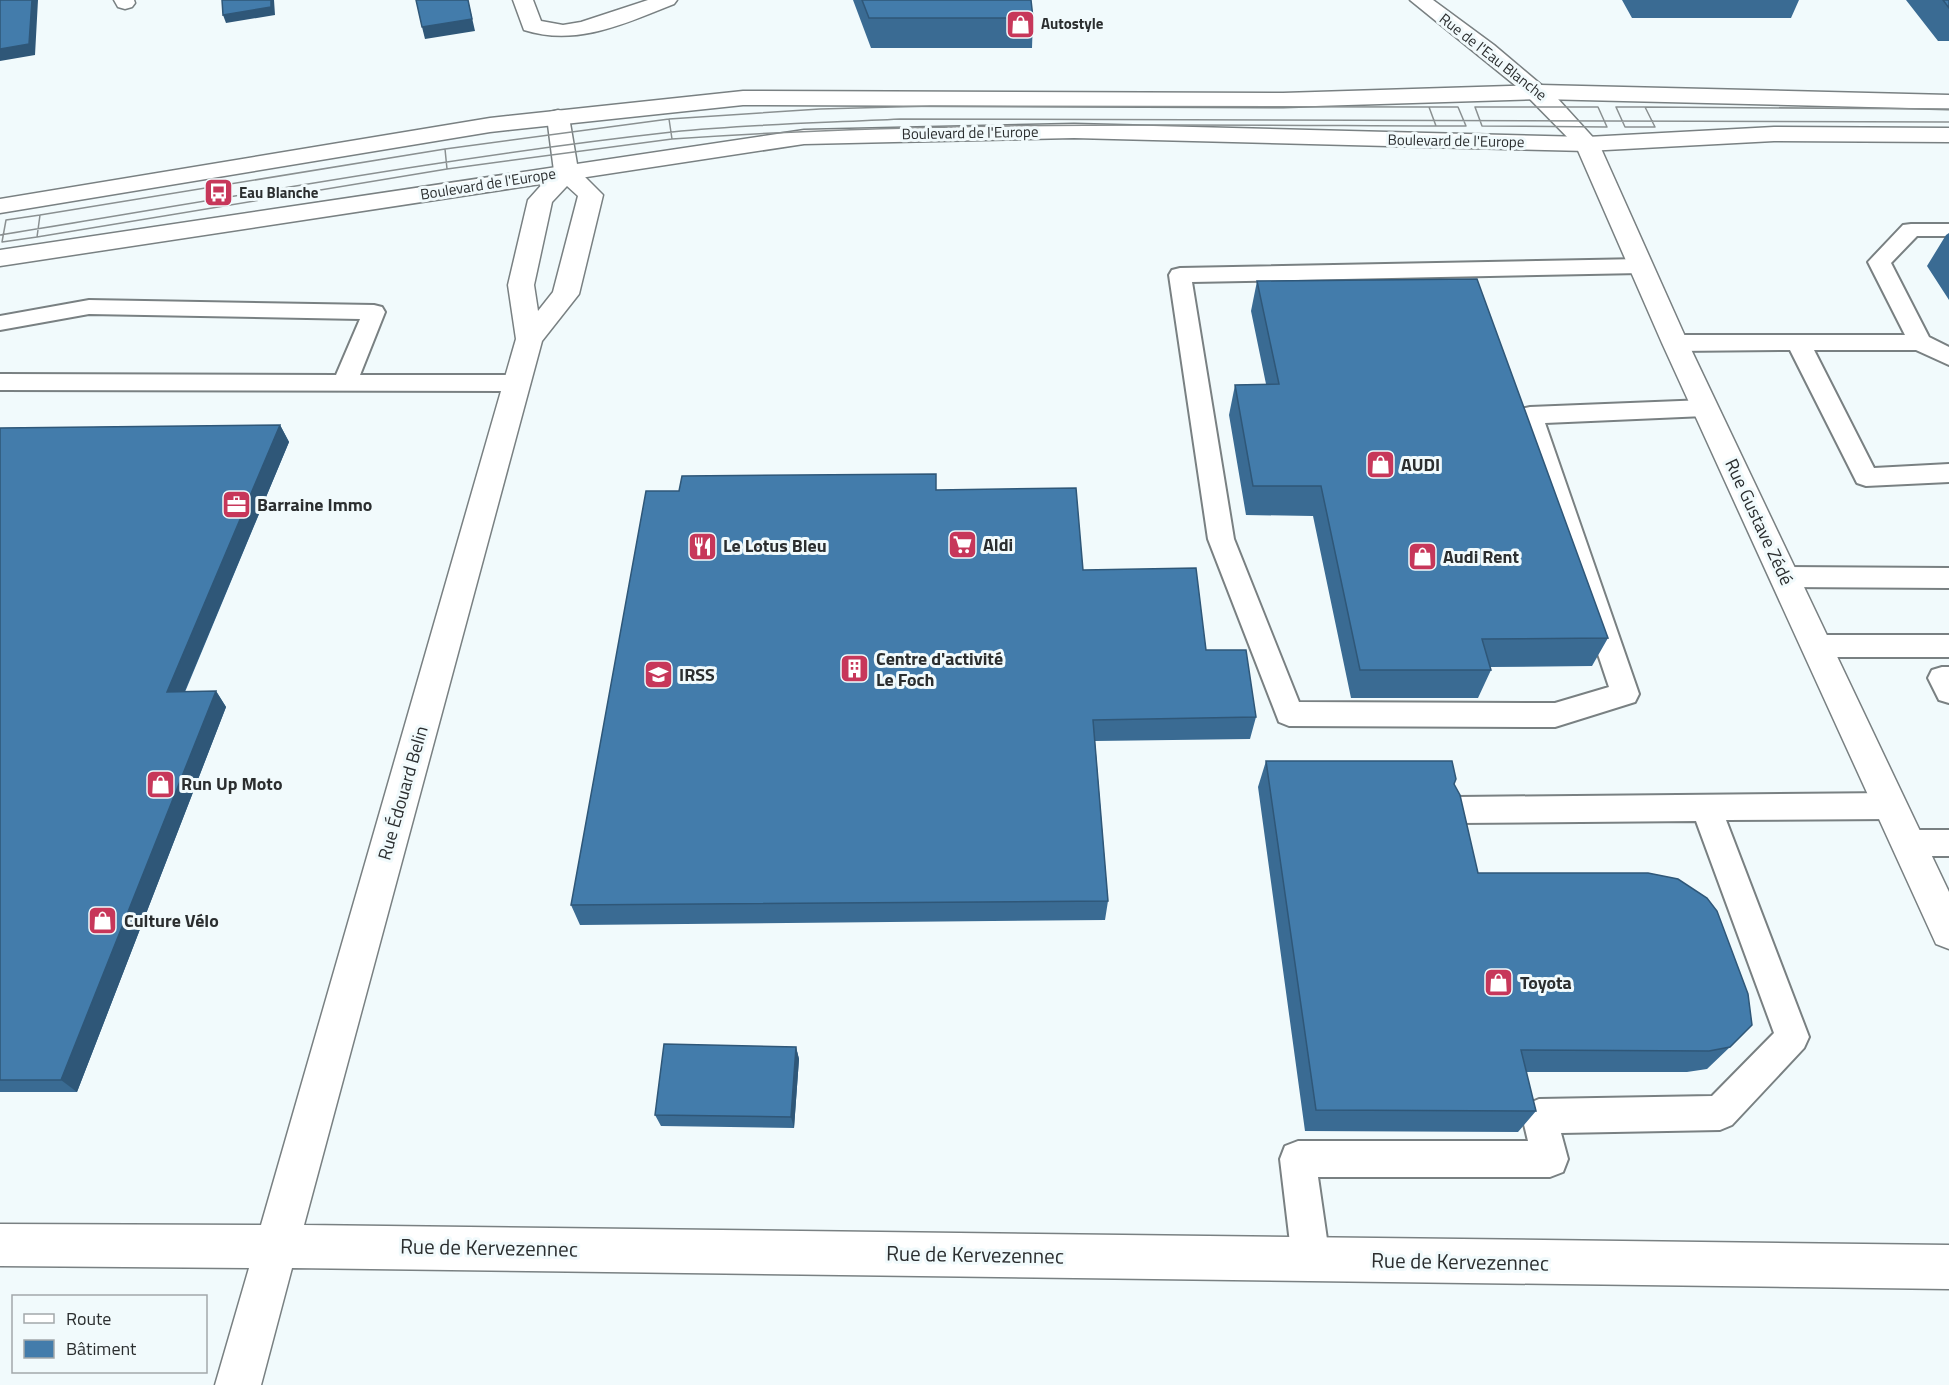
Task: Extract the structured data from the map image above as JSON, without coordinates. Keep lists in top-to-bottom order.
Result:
{
  "streets": {
    "street": [
      "Rue de l'Eau Blanche",
      "Boulevard de l'Europe",
      "Rue Gustave Zédé",
      "Rue Édouard Belin",
      "Rue de Kervezennec"
    ]
  },
  "crossings": [
    ["Rue de l'Eau Blanche", "Boulevard de l'Europe"],
    ["Rue de l'Eau Blanche", "Rue Gustave Zédé"],
    ["Boulevard de l'Europe", "Rue Gustave Zédé"],
    ["Boulevard de l'Europe", "Rue Édouard Belin"],
    ["Rue Édouard Belin", "Rue de Kervezennec"]
  ],
  "places": {
    "shop": [
      "Autostyle",
      "AUDI",
      "Audi Rent",
      "Run Up Moto",
      "Culture Vélo",
      "Toyota"
    ],
    "bus stop": ["Eau Blanche"],
    "office": ["Barraine Immo"],
    "supermarket": ["Aldi"],
    "restaurant": ["Le Lotus Bleu"],
    "building": ["Centre d'activité Le Foch"],
    "school or university": ["IRSS"]
  },
  "legend": ["Route", "Bâtiment"]
}
